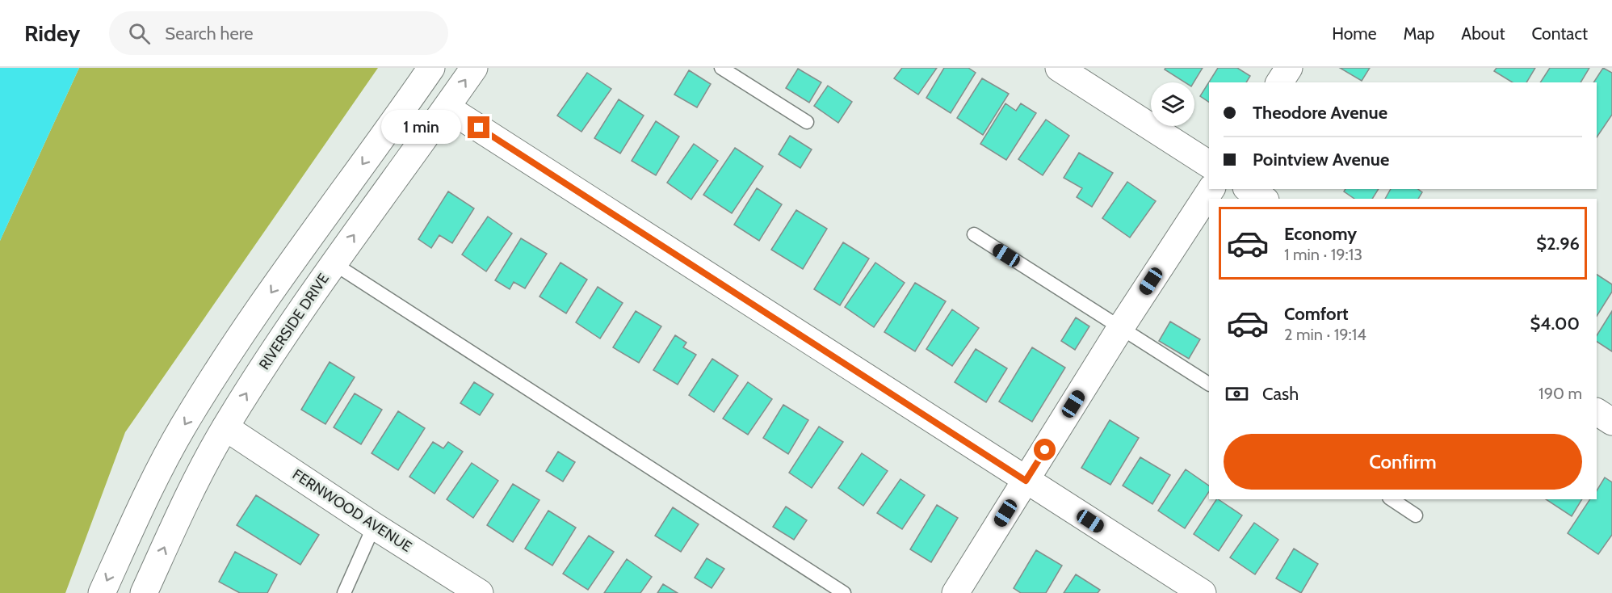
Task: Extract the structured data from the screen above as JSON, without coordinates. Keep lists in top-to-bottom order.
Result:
{
  "streets": {
    "street": ["RIVERSIDE DRIVE", "FERNWOOD AVENUE"]
  },
  "crossings": [
    ["RIVERSIDE DRIVE", "FERNWOOD AVENUE"]
  ],
  "page": {
    "header": "Ridey",
    "search": "Search here",
    "nav": [
      "Home",
      "Map",
      "About",
      "Contact"
    ],
    "banner": ["Theodore Avenue", "Pointview Avenue"],
    "bubble": "1 min",
    "list": [
      {
        "name": "Economy",
        "note": "1 min · 19:13",
        "value": "$2.96"
      },
      {
        "name": "Comfort",
        "note": "2 min · 19:14",
        "value": "$4.00"
      }
    ],
    "pay": ["Cash", "190 m"],
    "buttons": "Confirm"
  }
}
